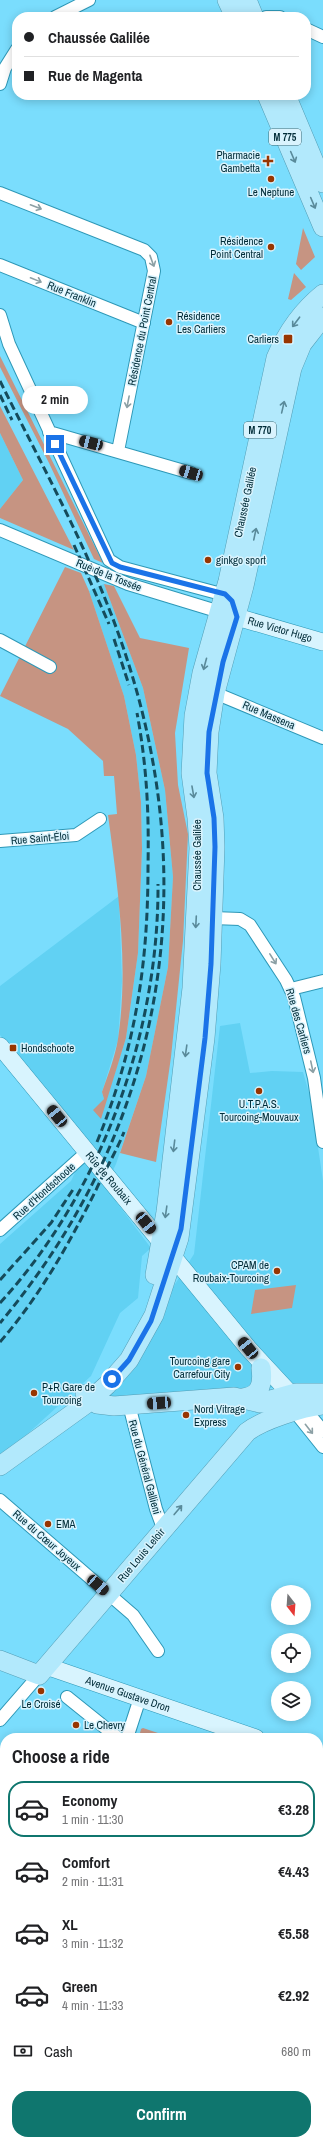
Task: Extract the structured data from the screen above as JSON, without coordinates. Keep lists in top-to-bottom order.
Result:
{
  "streets": {
    "main road": [
      "M 775",
      "M 770",
      "Chaussée Galilée",
      "Rue Louis Leloir",
      "Avenue Gustave Dron"
    ],
    "street": [
      "Rue Franklin",
      "Résidence du Point Central",
      "Rue de la Tossée",
      "Rue Victor Hugo",
      "Rue Massena",
      "Rue Saint-Éloi",
      "Rue des Carliers",
      "Rue de Roubaix",
      "Rue d'Hondschoote",
      "Rue du Général Gallieni",
      "Rue du Cœur Joyeux"
    ]
  },
  "crossings": [
    ["Rue Franklin", "Résidence du Point Central"],
    ["Chaussée Galilée", "Rue de la Tossée"],
    ["Chaussée Galilée", "Rue Victor Hugo"],
    ["Chaussée Galilée", "Rue Massena"],
    ["Chaussée Galilée", "Rue des Carliers"],
    ["Chaussée Galilée", "Rue de Roubaix"],
    ["Rue de la Tossée", "Rue Victor Hugo"],
    ["Rue de Roubaix", "Rue d'Hondschoote"],
    ["Rue de Roubaix", "Rue Louis Leloir"],
    ["Rue du Général Gallieni", "Rue Louis Leloir"],
    ["Rue du Cœur Joyeux", "Rue Louis Leloir"],
    ["Rue Louis Leloir", "Avenue Gustave Dron"]
  ],
  "one_way": ["Rue Franklin", "Rue des Carliers", "Rue Louis Leloir"],
  "places": {
    "health": ["Pharmacie Gambetta"],
    "other": [
      "Le Neptune",
      "Résidence Point Central",
      "Résidence Les Carliers",
      "ginkgo sport",
      "U.T.P.A.S. Tourcoing-Mouvaux",
      "CPAM de Roubaix-Tourcoing",
      "Tourcoing gare Carrefour City",
      "P+R Gare de Tourcoing",
      "Nord Vitrage Express",
      "EMA",
      "Le Croisé",
      "Le Chevry"
    ],
    "transit": ["Carliers", "Hondschoote"]
  },
  "north": "bottom",
  "page": {
    "banner": ["Chaussée Galilée", "Rue de Magenta"],
    "bubble": "2 min",
    "heading": "Choose a ride",
    "list": [
      {
        "name": "Economy",
        "note": "1 min · 11:30",
        "value": "€3.28"
      },
      {
        "name": "Comfort",
        "note": "2 min · 11:31",
        "value": "€4.43"
      },
      {
        "name": "XL",
        "note": "3 min · 11:32",
        "value": "€5.58"
      },
      {
        "name": "Green",
        "note": "4 min · 11:33",
        "value": "€2.92"
      }
    ],
    "pay": ["Cash", "680 m"],
    "buttons": "Confirm"
  }
}
